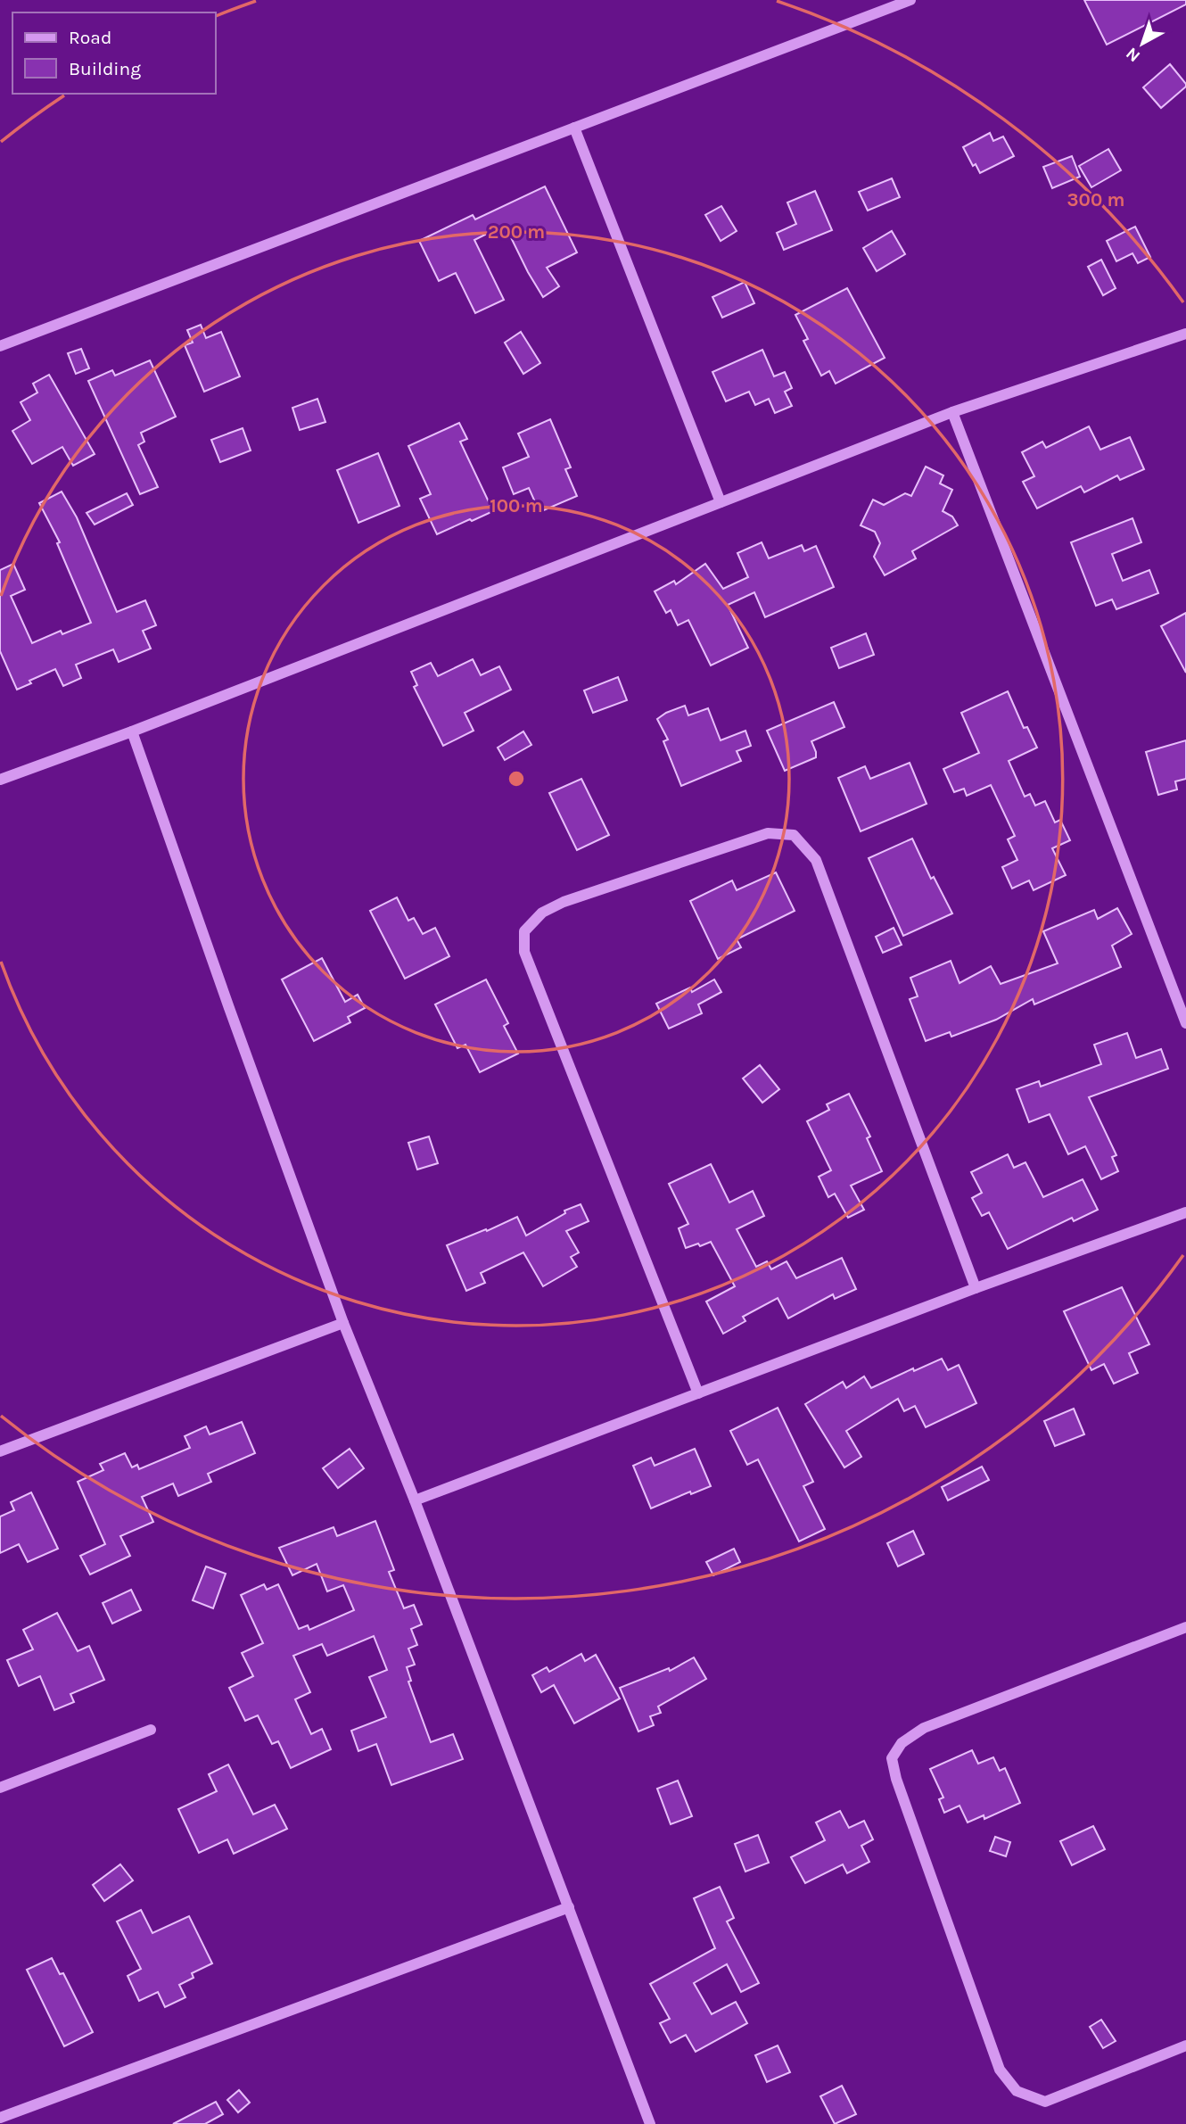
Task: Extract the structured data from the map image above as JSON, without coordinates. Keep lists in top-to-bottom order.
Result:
{
  "legend": ["Road", "Building"],
  "north": "bottom left",
  "rings": ["300 m", "200 m", "100 m"]
}
